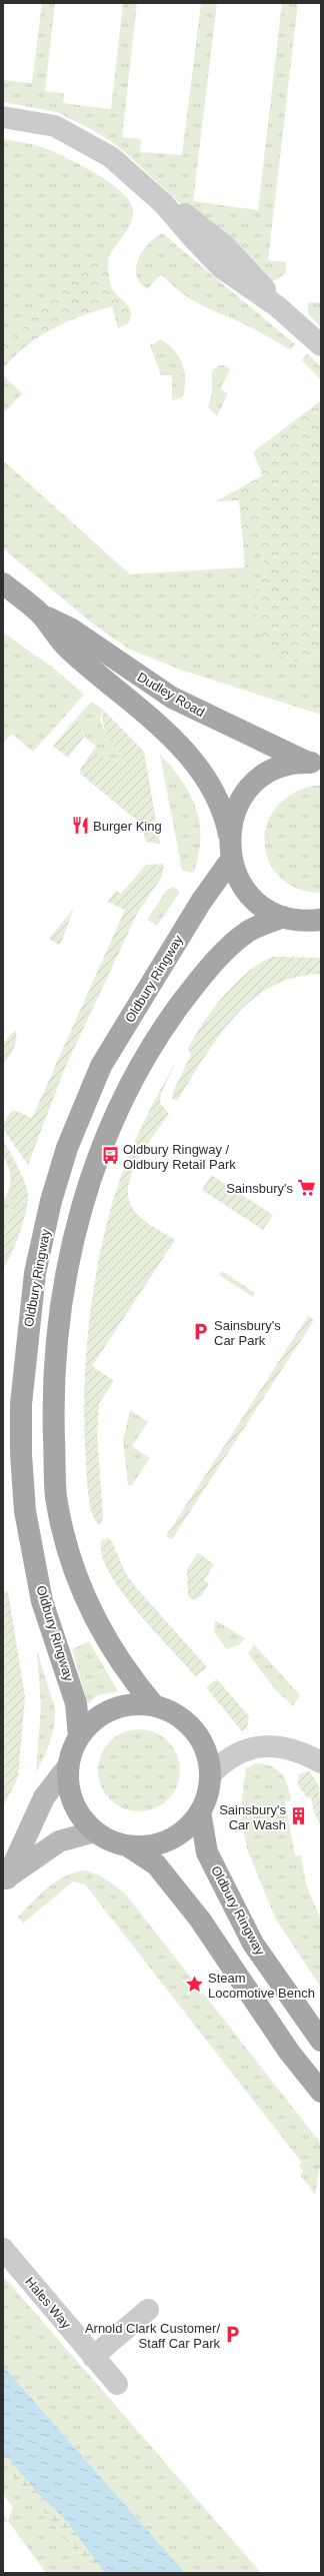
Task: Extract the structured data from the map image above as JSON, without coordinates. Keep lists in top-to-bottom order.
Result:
{
  "streets": {
    "main road": ["Dudley Road", "Oldbury Ringway"],
    "street": ["Hales Way"]
  },
  "places": {
    "restaurant": ["Burger King"],
    "bus stop": ["Oldbury Ringway / Oldbury Retail Park"],
    "supermarket": ["Sainsbury's"],
    "parking": ["Sainsbury's Car Park", "Arnold Clark Customer/ Staff Car Park"],
    "building": ["Sainsbury's Car Wash"],
    "place": ["Steam Locomotive Bench"]
  }
}
